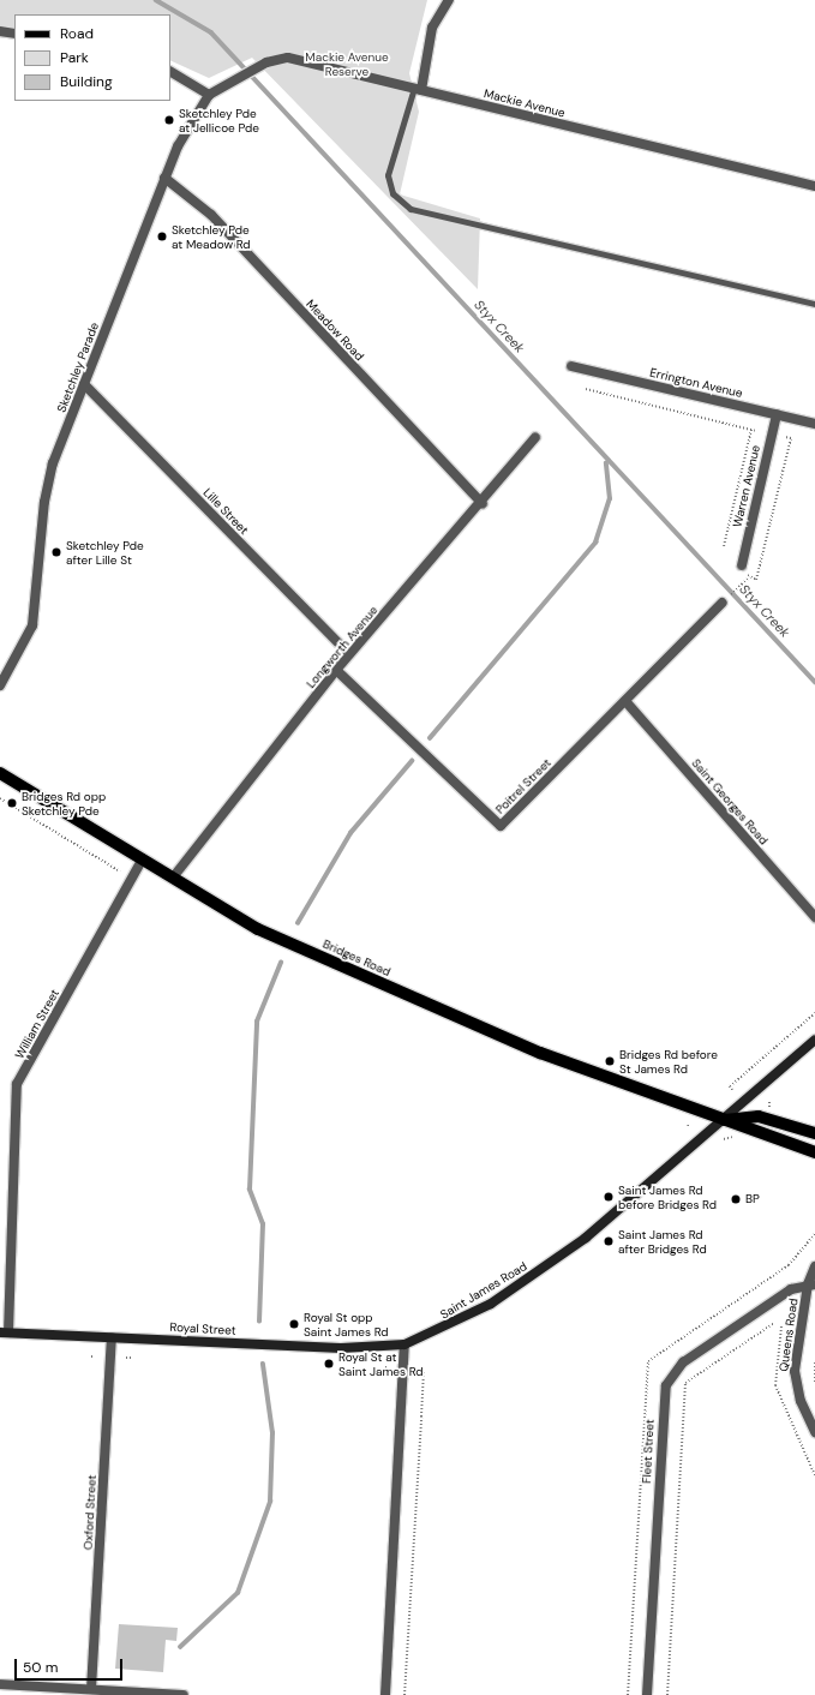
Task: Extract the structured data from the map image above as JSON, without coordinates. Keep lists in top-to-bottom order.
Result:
{
  "streets": {
    "main road": ["Bridges Road", "Saint James Road", "Royal Street"],
    "street": [
      "Mackie Avenue",
      "Meadow Road",
      "Sketchley Parade",
      "Errington Avenue",
      "Warren Avenue",
      "Lille Street",
      "Longworth Avenue",
      "Poitrel Street",
      "Saint Georges Road",
      "William Street",
      "Queens Road",
      "Fleet Street",
      "Oxford Street"
    ]
  },
  "crossings": [
    ["Mackie Avenue", "Sketchley Parade"],
    ["Meadow Road", "Sketchley Parade"],
    ["Meadow Road", "Longworth Avenue"],
    ["Sketchley Parade", "Lille Street"],
    ["Errington Avenue", "Warren Avenue"],
    ["Lille Street", "Longworth Avenue"],
    ["Longworth Avenue", "Poitrel Street"],
    ["Longworth Avenue", "Bridges Road"],
    ["Poitrel Street", "Saint Georges Road"],
    ["Bridges Road", "William Street"],
    ["Bridges Road", "Saint James Road"],
    ["William Street", "Royal Street"],
    ["Saint James Road", "Royal Street"],
    ["Royal Street", "Oxford Street"],
    ["Queens Road", "Fleet Street"]
  ],
  "water": ["Styx Creek"],
  "parks": ["Mackie Avenue Reserve"],
  "places": [
    "Sketchley Pde at Jellicoe Pde",
    "Sketchley Pde at Meadow Rd",
    "Sketchley Pde after Lille St",
    "Bridges Rd opp Sketchley Pde",
    "Bridges Rd before St James Rd",
    "Saint James Rd before Bridges Rd",
    "BP",
    "Saint James Rd after Bridges Rd",
    "Royal St opp Saint James Rd",
    "Royal St at Saint James Rd"
  ],
  "legend": ["Road", "Park", "Building"],
  "scale_bar": "50 m"
}
